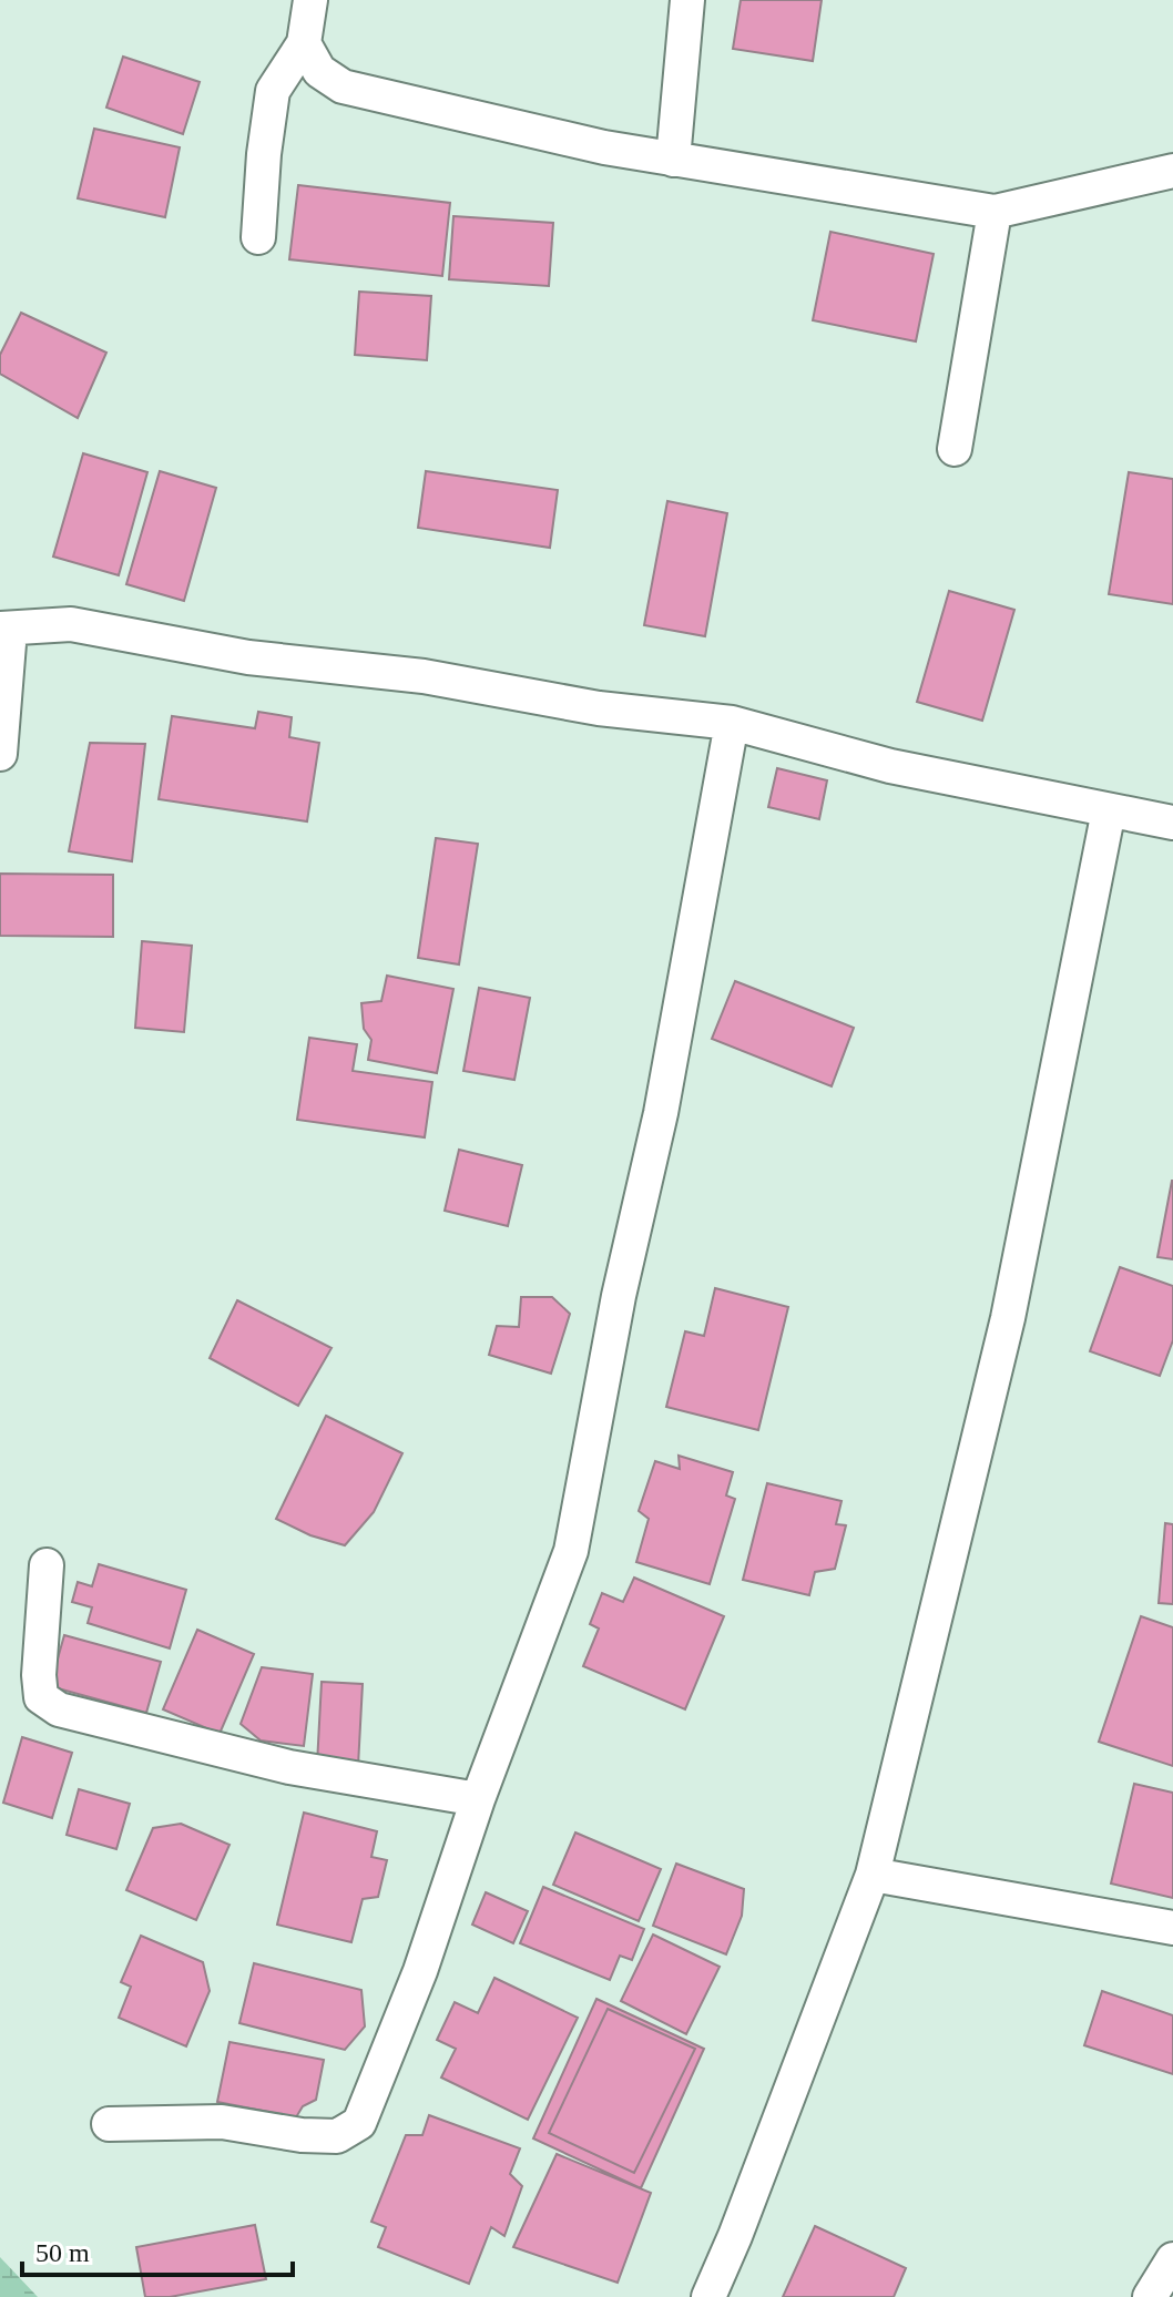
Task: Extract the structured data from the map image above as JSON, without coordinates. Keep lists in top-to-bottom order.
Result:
{
  "scale_bar": "50 m"
}
